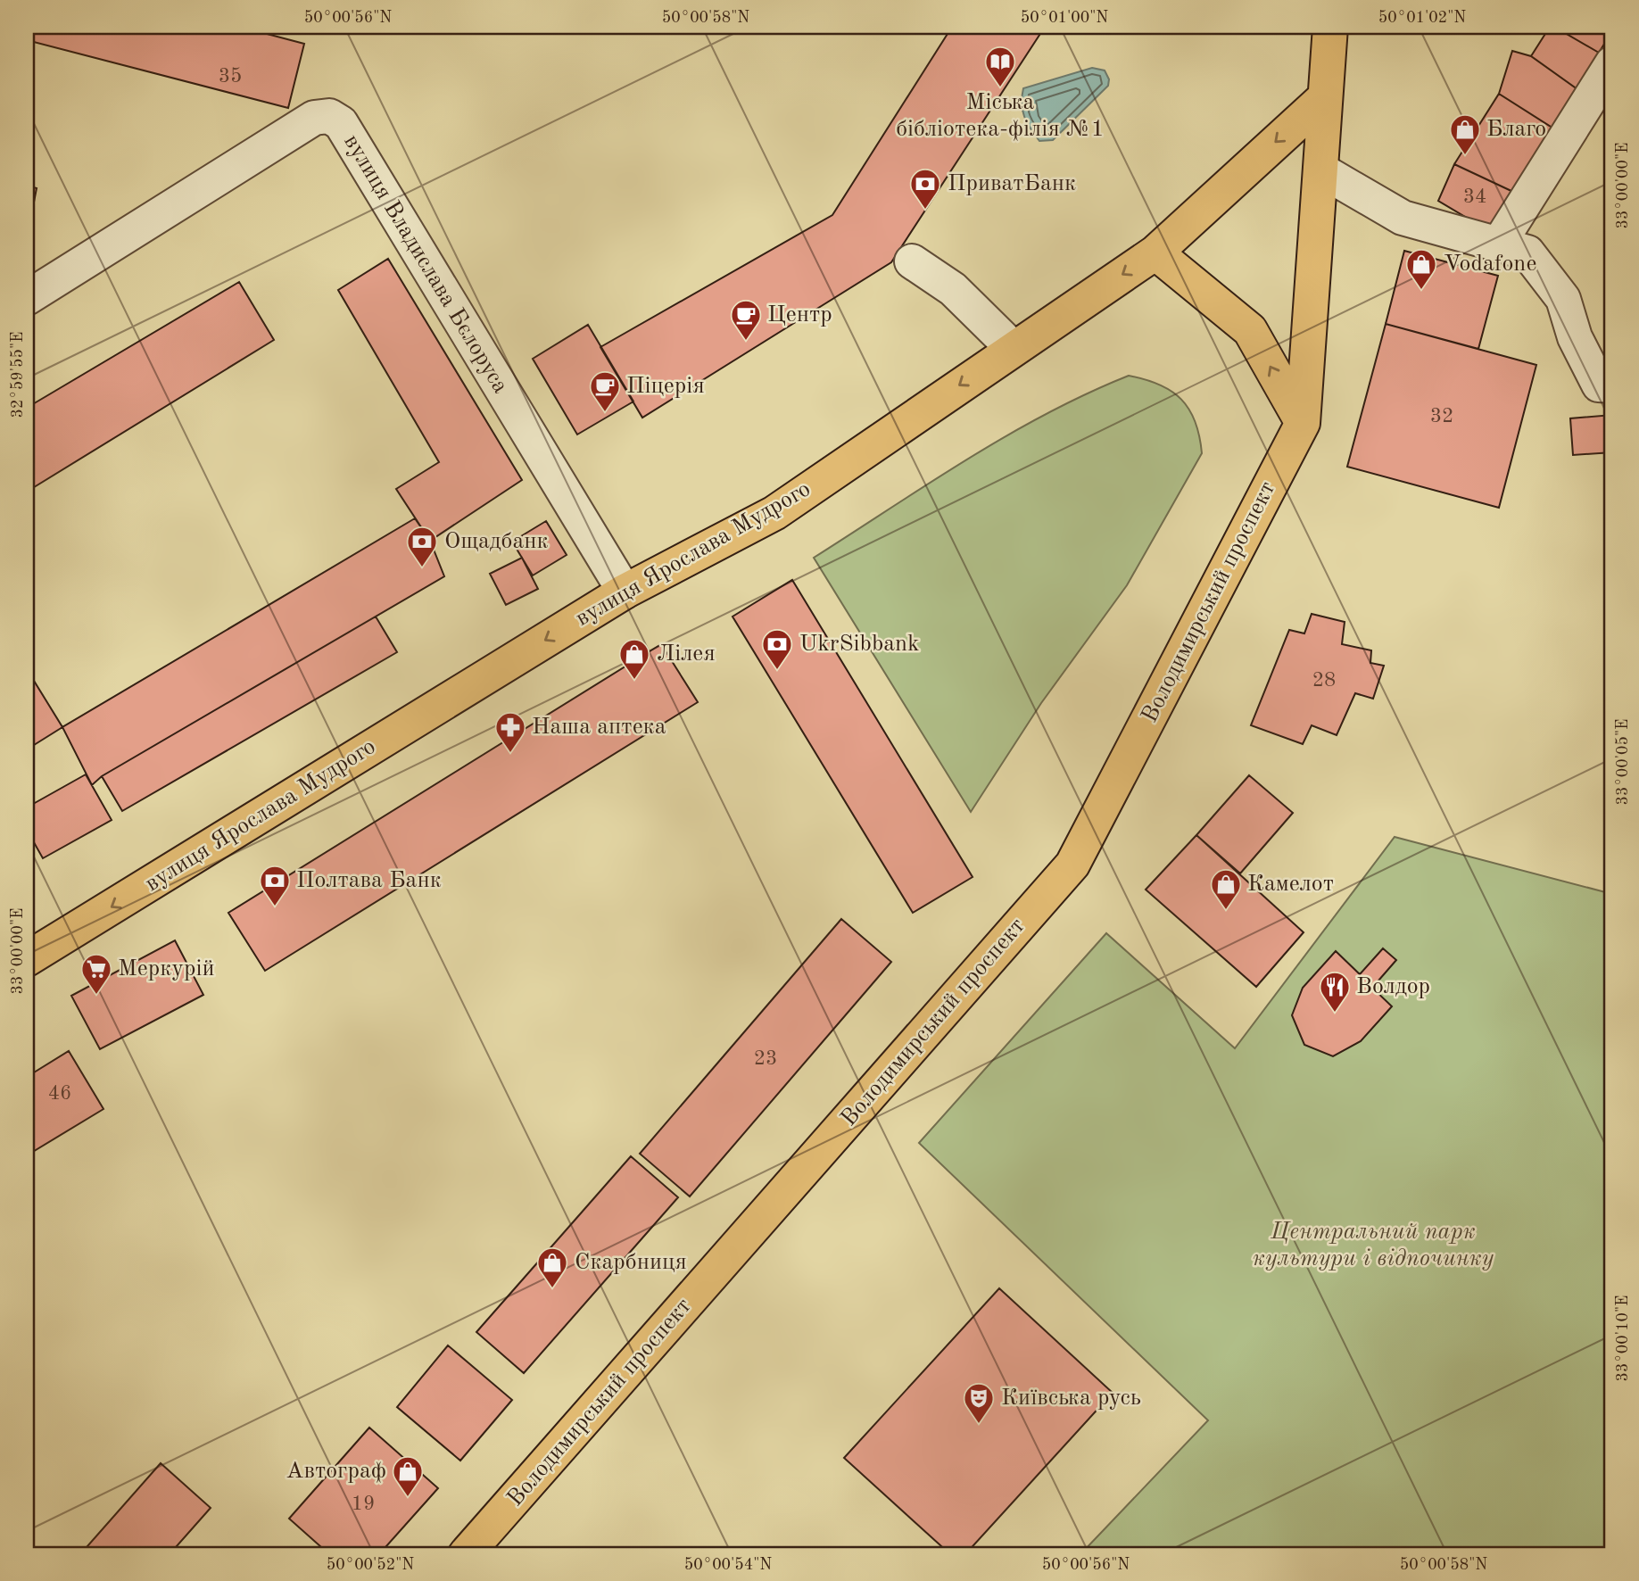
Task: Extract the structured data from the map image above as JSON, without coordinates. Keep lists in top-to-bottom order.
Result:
{
  "streets": {
    "main road": ["вулиця Ярослава Мудрого", "Володимирський проспект"],
    "street": ["вулиця Владислава Бєлоруса"]
  },
  "crossings": [
    ["вулиця Владислава Бєлоруса", "вулиця Ярослава Мудрого"],
    ["вулиця Ярослава Мудрого", "Володимирський проспект"]
  ],
  "one_way": ["вулиця Ярослава Мудрого"],
  "parks": ["Центральний парк культури і відпочинку"],
  "places": {
    "library": ["Міська бібліотека-філія №1"],
    "shop": [
      "Благо",
      "Vodafone",
      "Лілея",
      "Камелот",
      "Скарбниця",
      "Автограф"
    ],
    "bank": [
      "ПриватБанк",
      "Ощадбанк",
      "UkrSibbank",
      "Полтава Банк"
    ],
    "cafe": ["Центр", "Піцерія"],
    "pharmacy": ["Наша аптека"],
    "supermarket": ["Меркурій"],
    "restaurant": ["Волдор"],
    "theatre": ["Київська русь"]
  },
  "house_numbers": [
    "35",
    "34",
    "32",
    "28",
    "23",
    "46",
    "19"
  ],
  "coordinates": [
    "50°00'56\"N",
    "50°00'58\"N",
    "50°01'00\"N",
    "50°01'02\"N",
    "33°00'00\"E",
    "32°59'55\"E",
    "33°00'05\"E",
    "33°00'10\"E",
    "50°00'52\"N",
    "50°00'54\"N"
  ]
}
